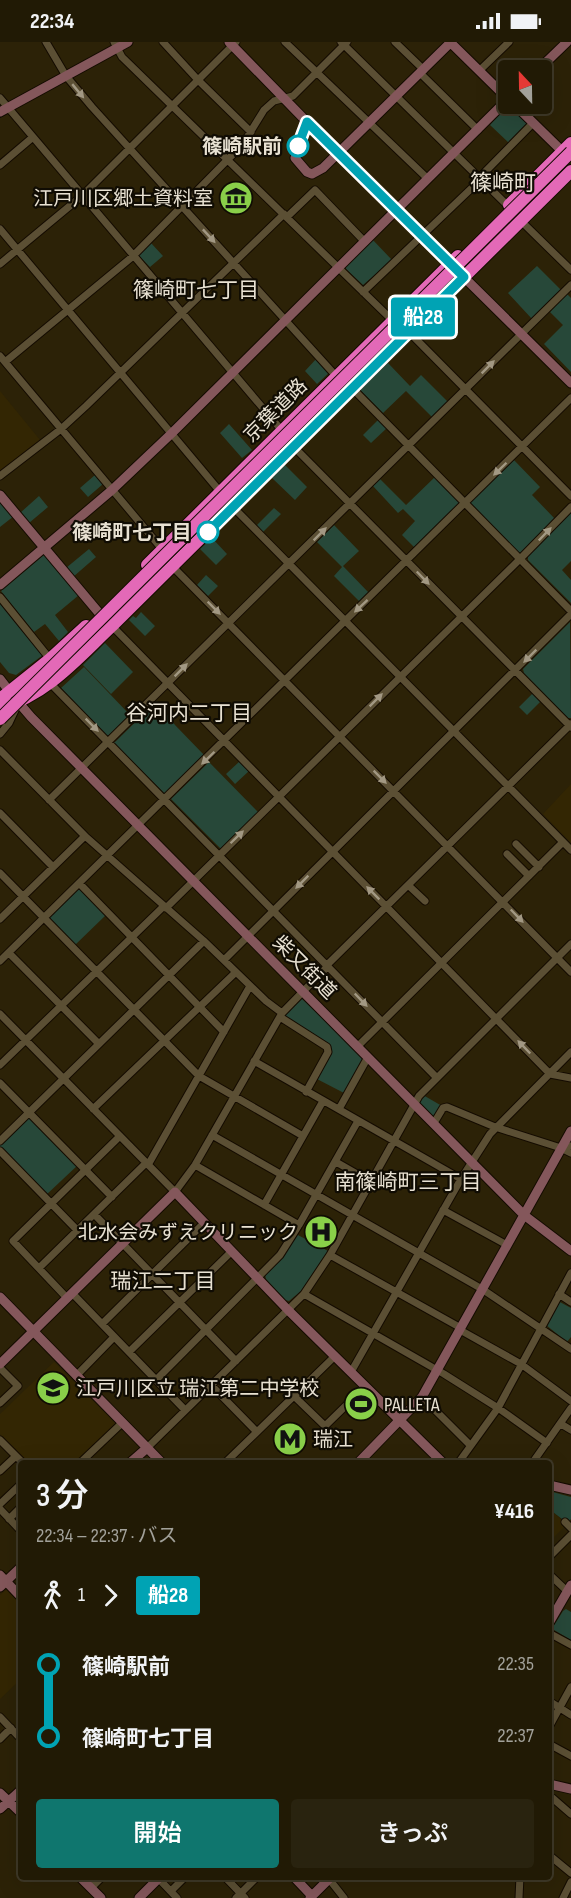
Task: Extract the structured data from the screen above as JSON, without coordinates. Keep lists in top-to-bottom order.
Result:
{
  "streets": {
    "highway": ["京葉道路"],
    "street": ["柴又街道"]
  },
  "crossings": [
    ["京葉道路", "柴又街道"]
  ],
  "districts": [
    "篠崎町",
    "篠崎町七丁目",
    "谷河内二丁目",
    "南篠崎町三丁目",
    "瑞江二丁目"
  ],
  "places": {
    "other": ["篠崎駅前", "篠崎町七丁目"],
    "museum": ["江戸川区郷土資料室"],
    "hospital": ["北水会みずえクリニック"],
    "school or university": ["江戸川区立 瑞江第二中学校"],
    "sports": ["PALLETA"],
    "metro station": ["瑞江"]
  },
  "lines": ["bus line 船28"],
  "north": "top",
  "page": {
    "status": "22:34",
    "on_map": "船28",
    "heading": ["3 分", "22:34 – 22:37 · バス", "¥416"],
    "legs": ["1", "船28"],
    "list": [
      {
        "name": "篠崎駅前",
        "value": "22:35"
      },
      {
        "name": "篠崎町七丁目",
        "value": "22:37"
      }
    ],
    "buttons": ["開始", "きっぷ"]
  }
}
